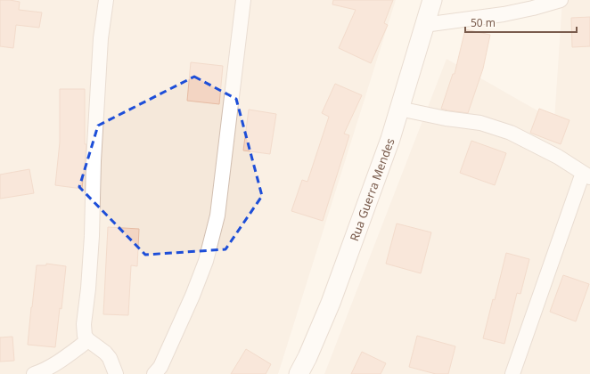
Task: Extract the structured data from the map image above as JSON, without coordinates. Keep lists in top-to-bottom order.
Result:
{
  "streets": {
    "street": ["Rua Guerra Mendes"]
  },
  "scale_bar": "50 m"
}
